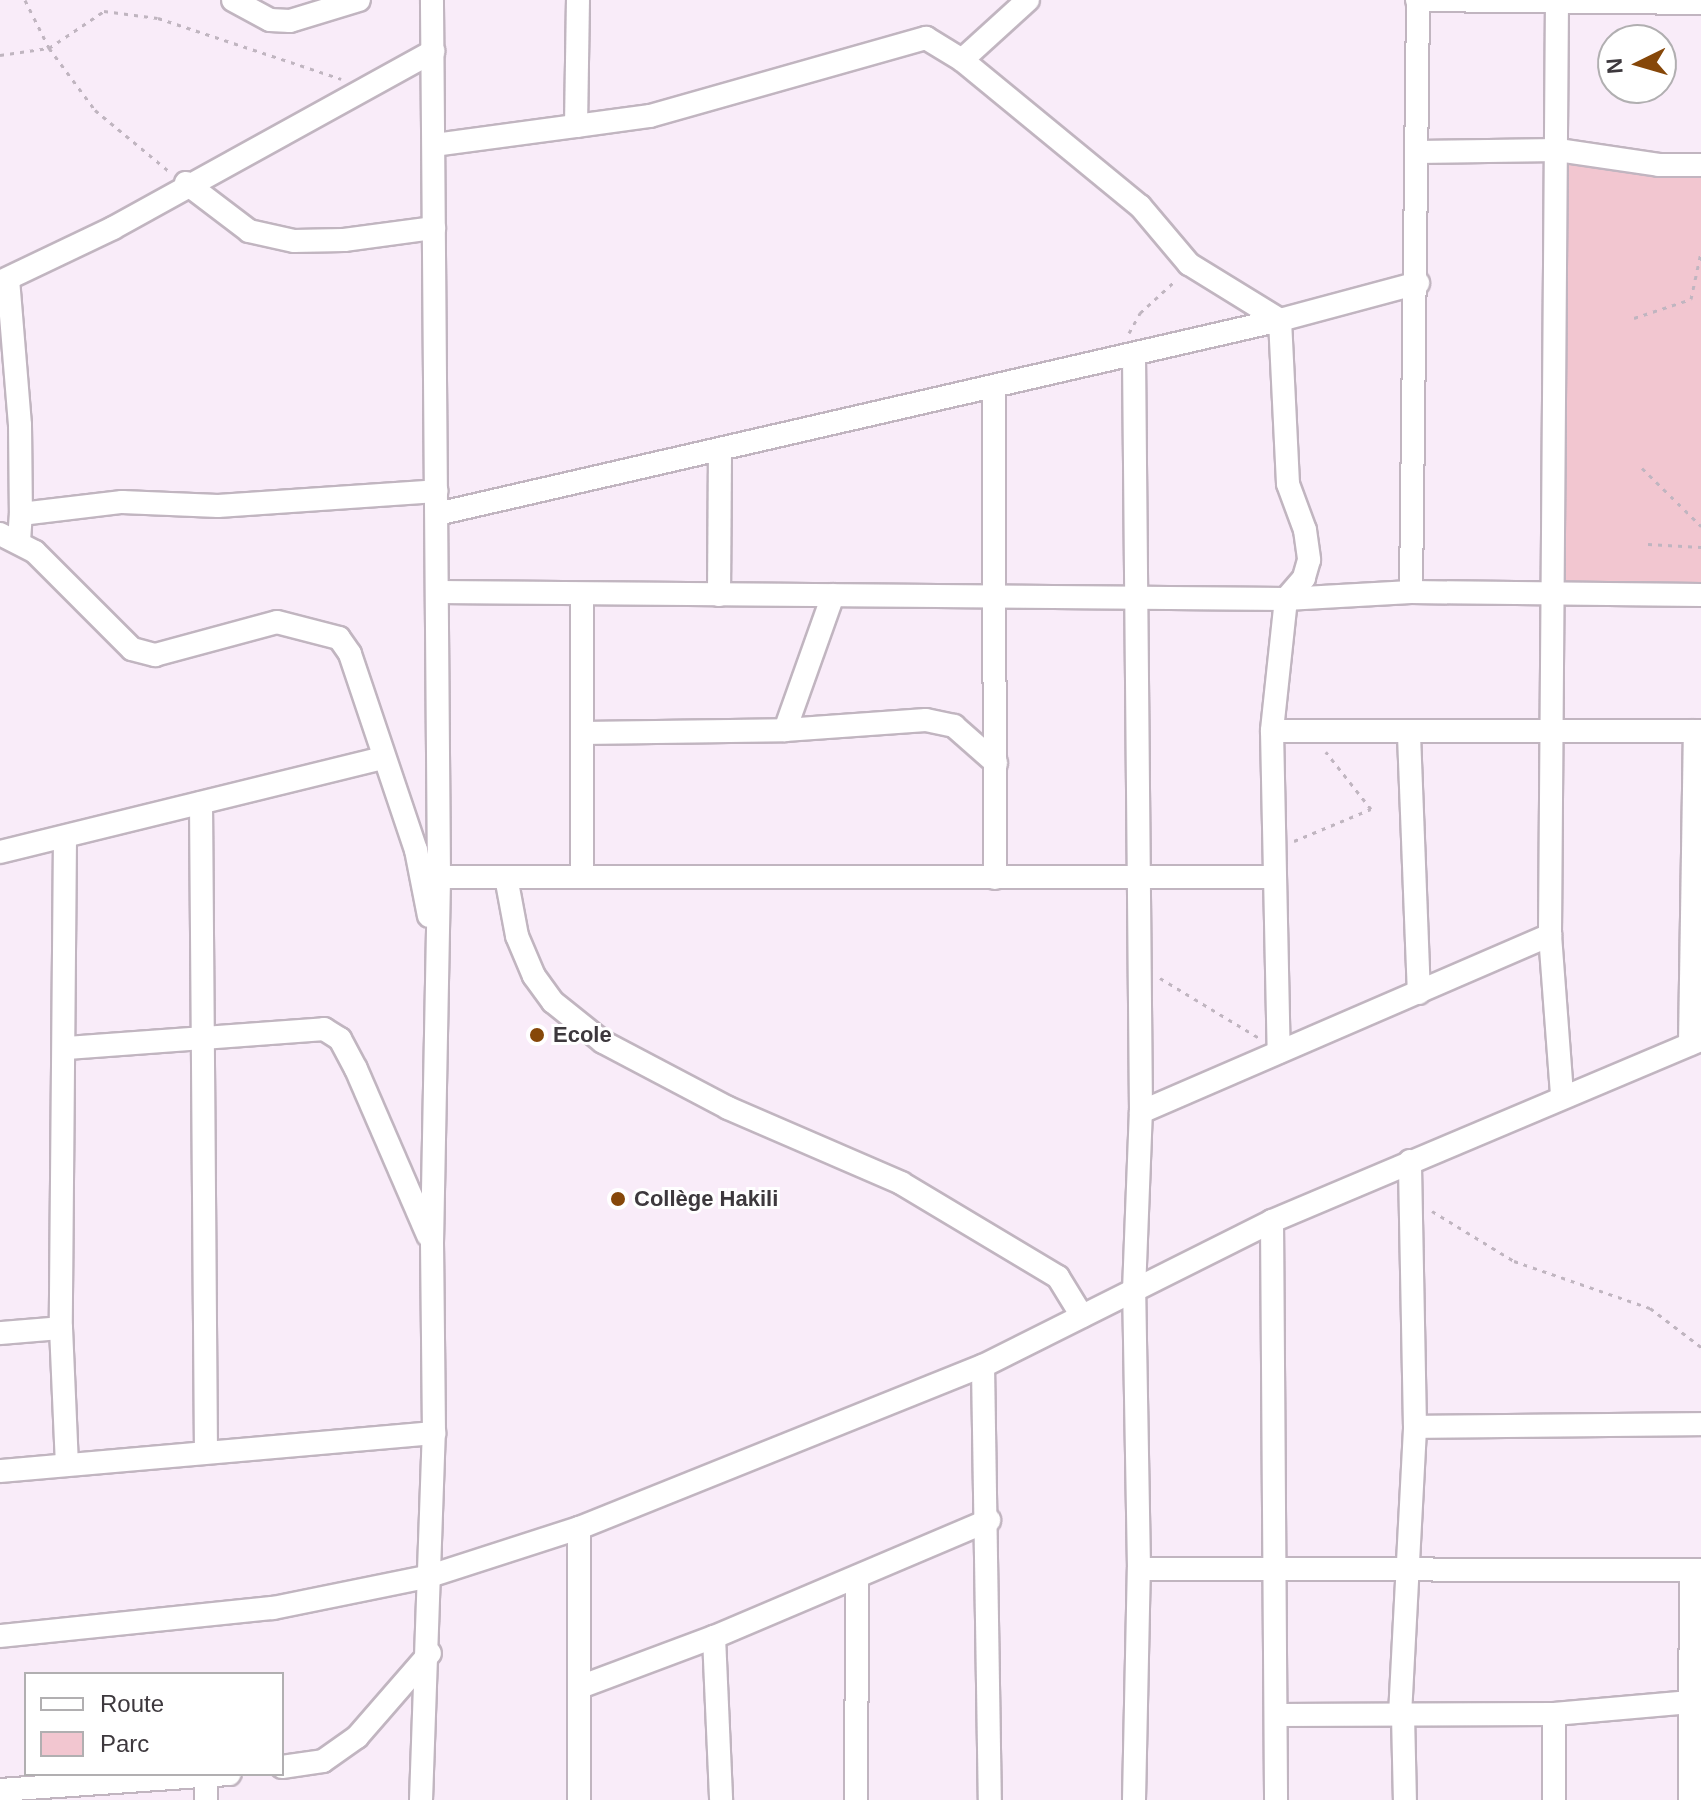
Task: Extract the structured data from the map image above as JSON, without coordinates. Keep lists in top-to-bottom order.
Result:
{
  "places": ["Ecole", "Collège Hakili"],
  "legend": ["Route", "Parc"],
  "north": "left"
}
